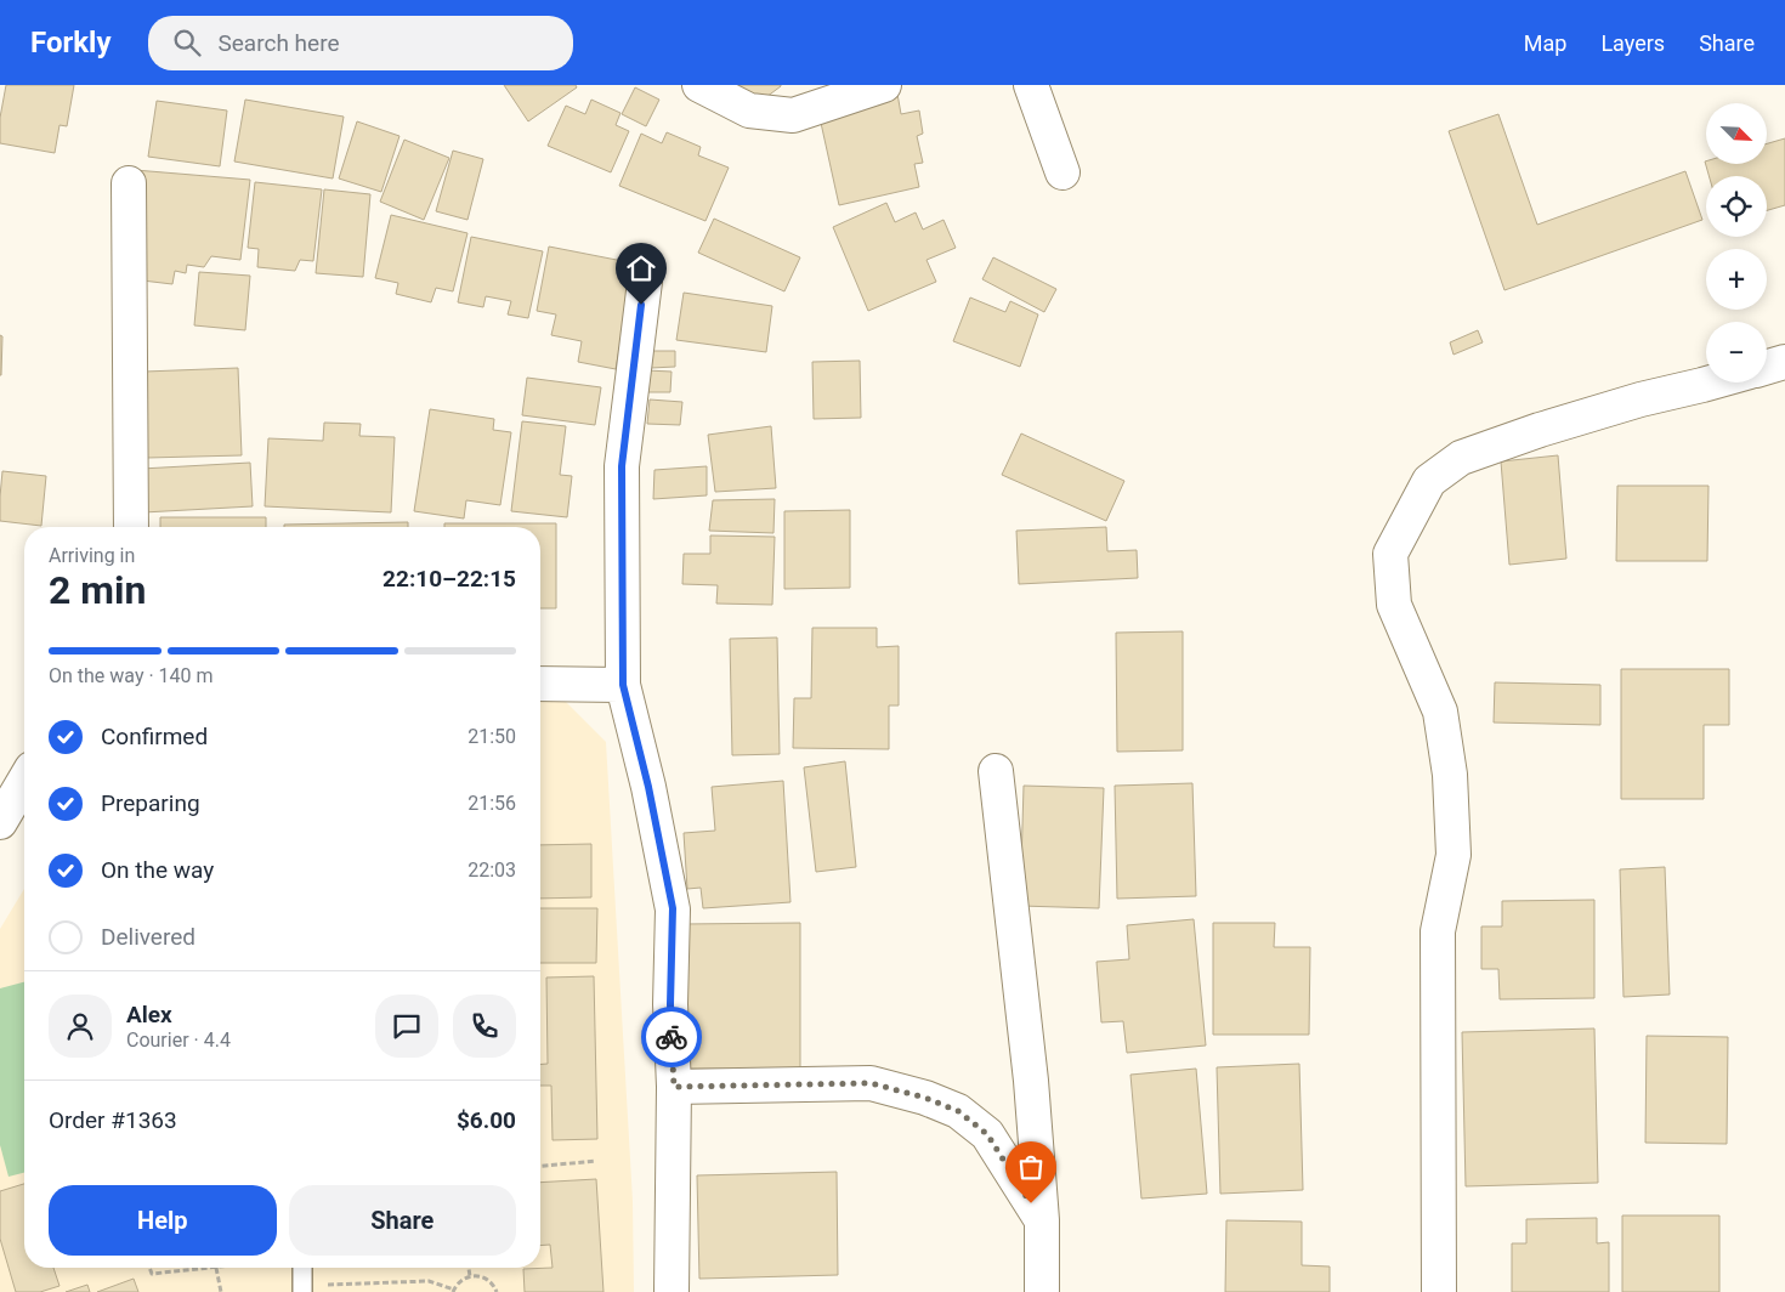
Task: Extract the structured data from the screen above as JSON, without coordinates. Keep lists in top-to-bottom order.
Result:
{
  "north": "bottom right",
  "page": {
    "header": "Forkly",
    "search": "Search here",
    "nav": ["Map", "Layers", "Share"],
    "map_buttons": ["+", "−"],
    "heading": ["2 min", "Arriving in", "22:10–22:15"],
    "panel": [
      "Alex",
      "Courier · 4.4",
      "Order #1363",
      "$6.00"
    ],
    "bar": "On the way · 140 m",
    "list": [
      ["Confirmed", "21:50"],
      ["Preparing", "21:56"],
      ["On the way", "22:03"],
      "Delivered"
    ],
    "buttons": ["Help", "Share"]
  }
}
